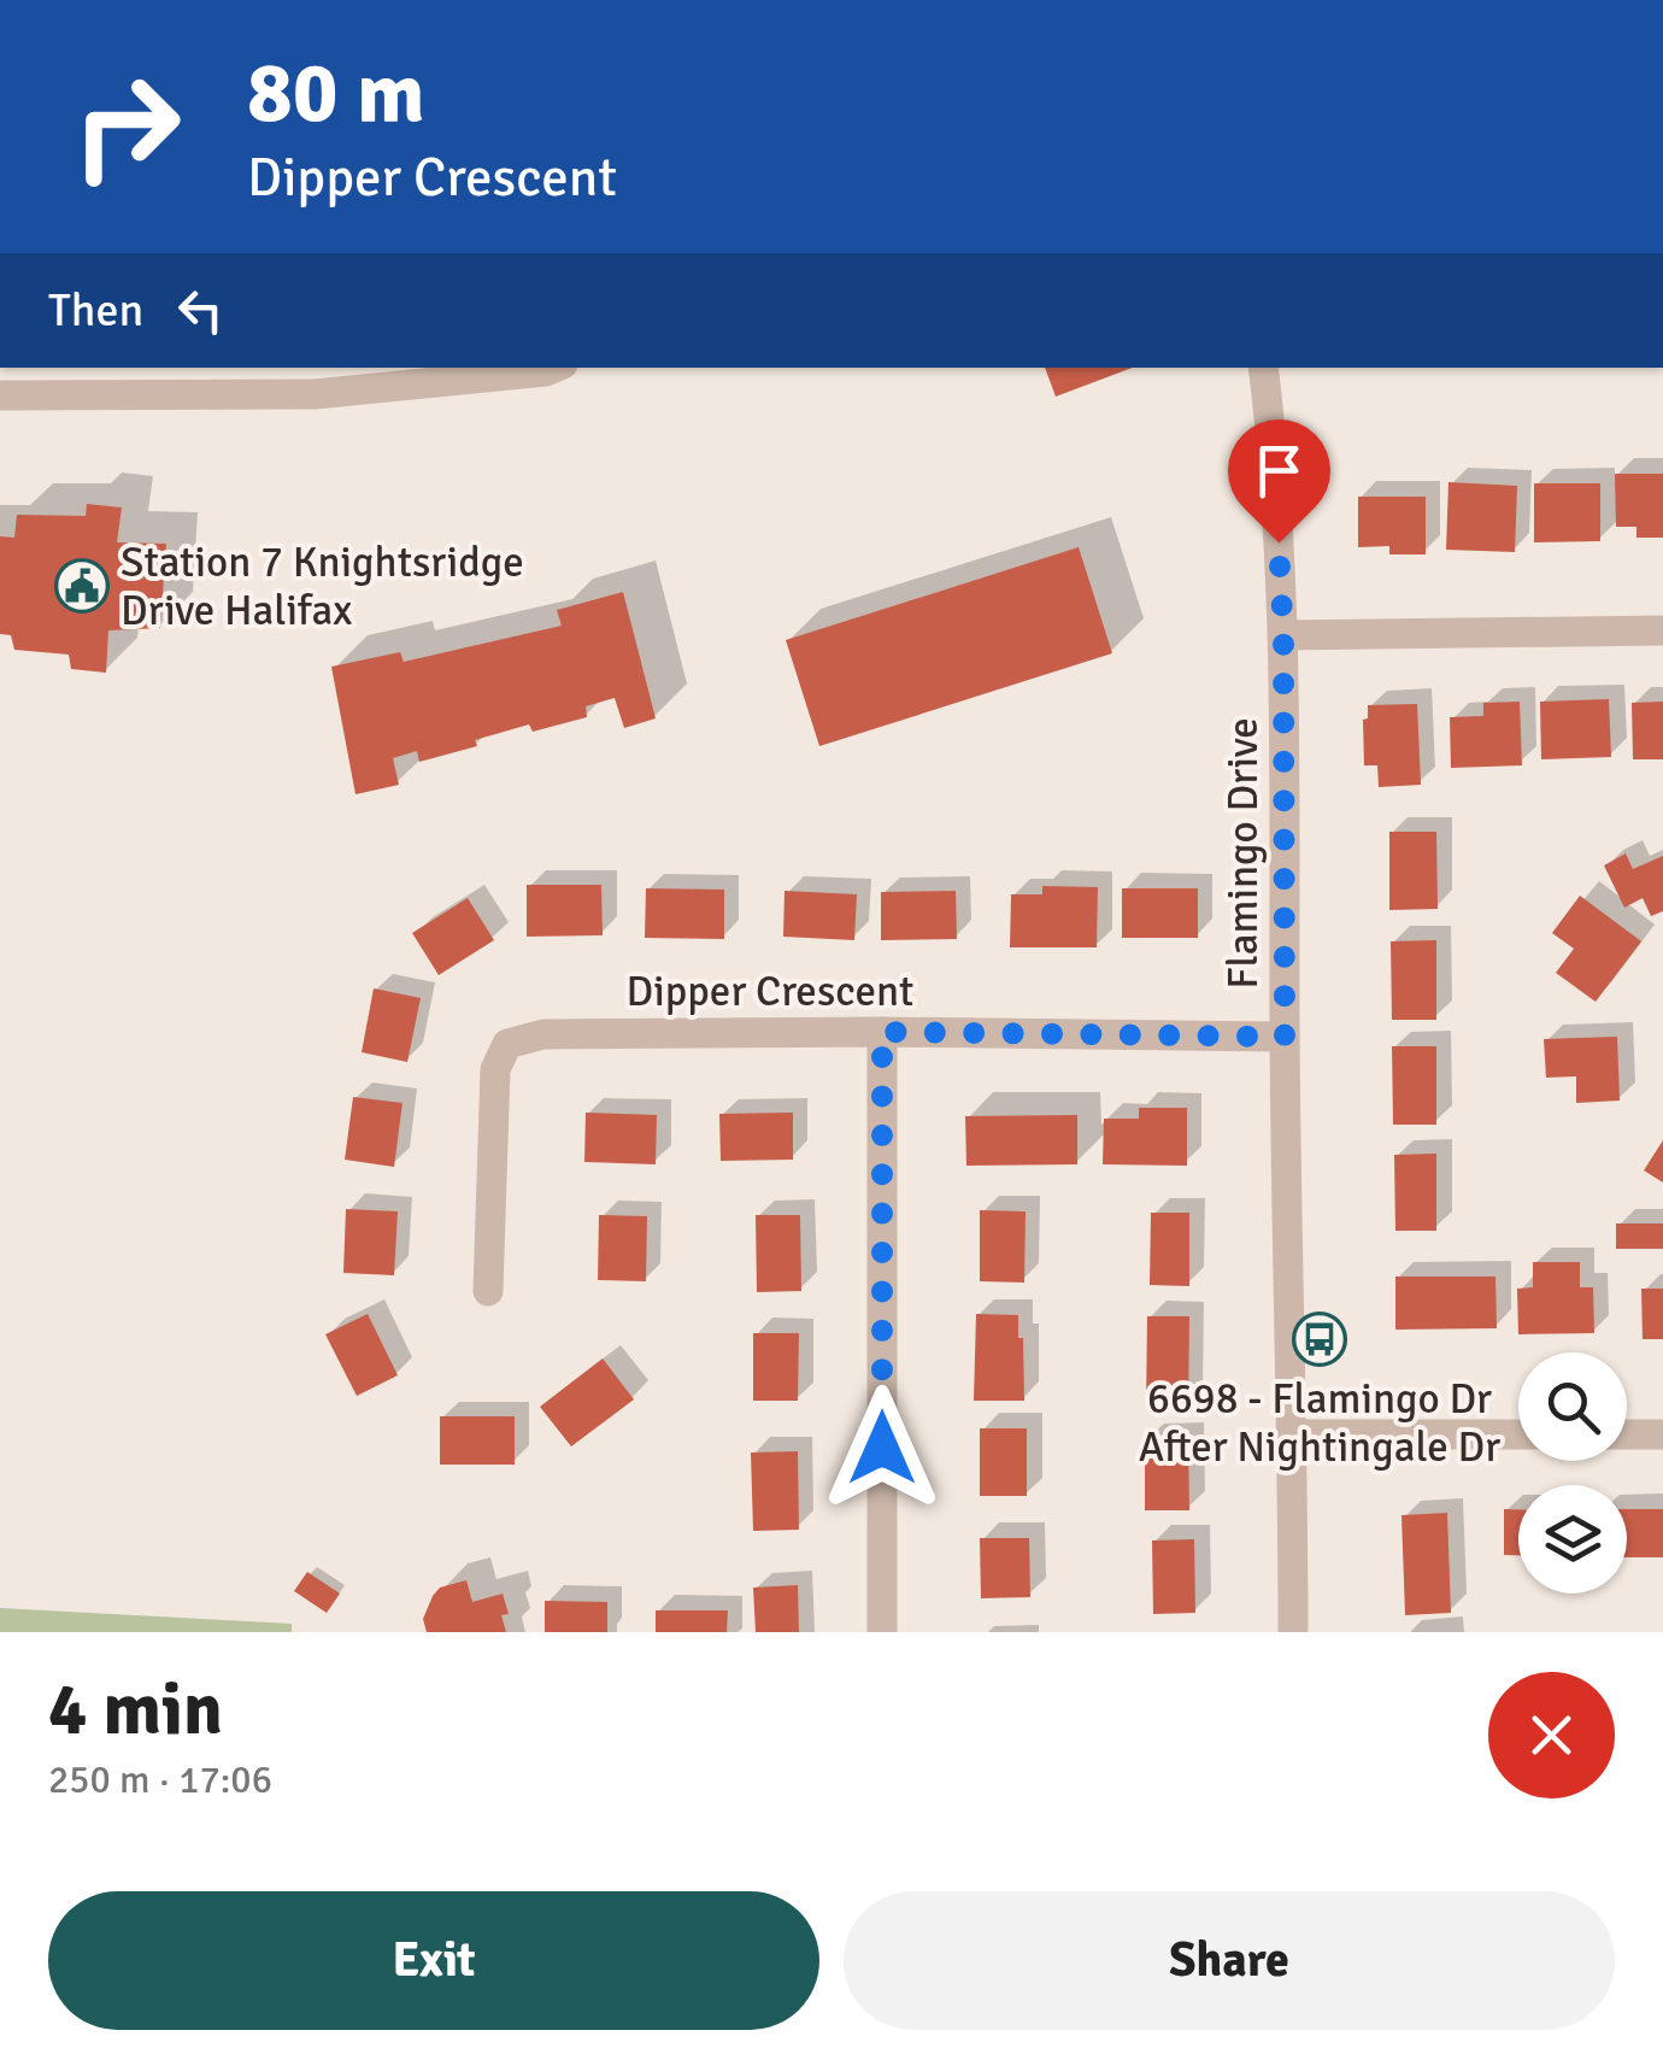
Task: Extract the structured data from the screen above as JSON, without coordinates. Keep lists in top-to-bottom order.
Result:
{
  "streets": {
    "street": ["Flamingo Drive", "Dipper Crescent"]
  },
  "crossings": [
    ["Flamingo Drive", "Dipper Crescent"]
  ],
  "places": {
    "public building": ["Station 7 Knightsridge Drive Halifax"],
    "bus stop": ["6698 - Flamingo Dr After Nightingale Dr"]
  },
  "page": {
    "turn": ["80 m", "Dipper Crescent"],
    "then": "Then",
    "heading": ["4 min", "250 m · 17:06"],
    "buttons": ["Exit", "Share"]
  }
}
